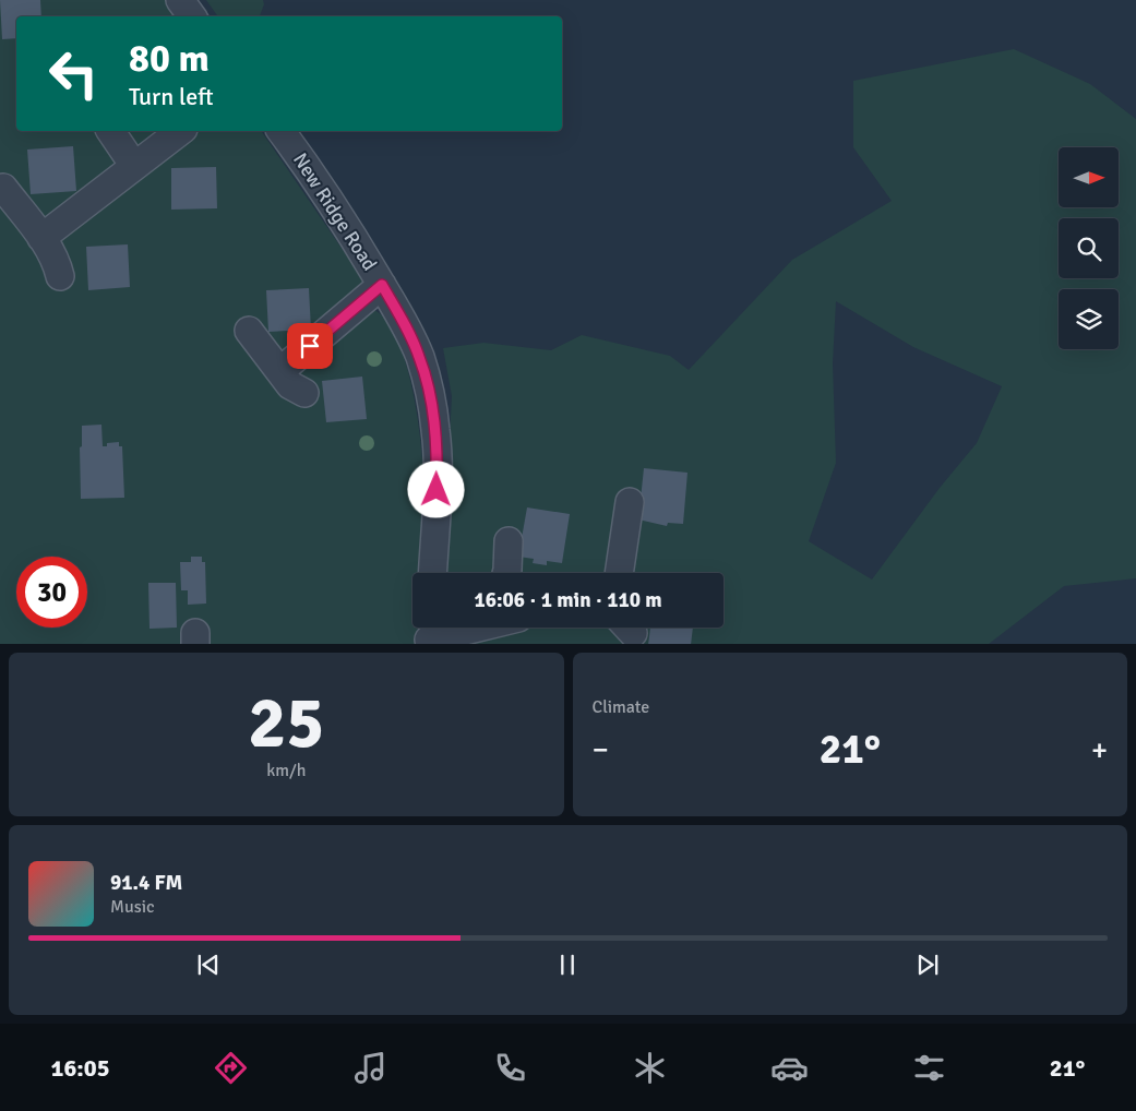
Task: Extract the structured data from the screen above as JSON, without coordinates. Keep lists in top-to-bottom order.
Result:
{
  "streets": {
    "street": ["New Ridge Road"]
  },
  "north": "right",
  "page": {
    "turn": ["80 m", "Turn left"],
    "limit": "30",
    "trip": "16:06 · 1 min · 110 m",
    "tile": [
      ["25", "km/h"],
      "Climate"
    ],
    "heat": ["−", "21°", "+"],
    "song": ["91.4 FM", "Music"],
    "tabs": ["16:05", "21°"]
  }
}
